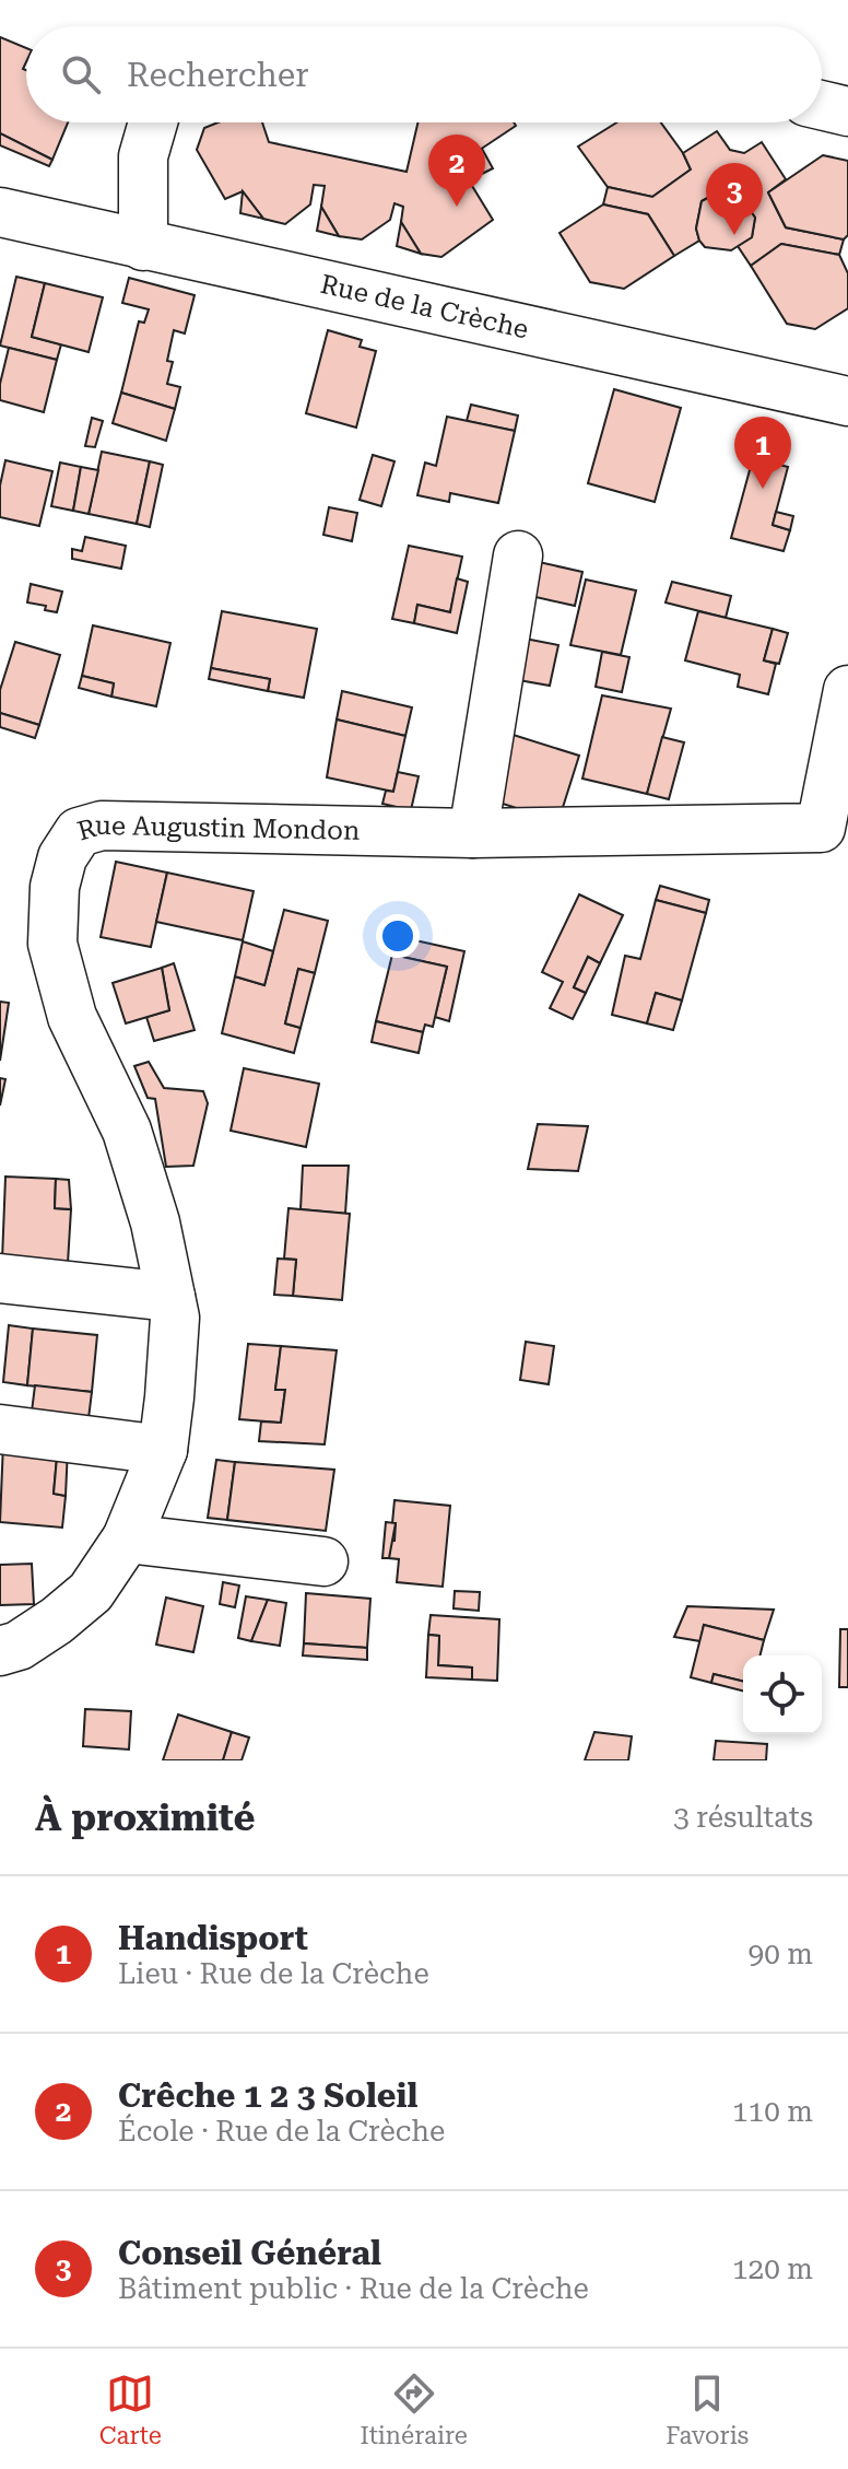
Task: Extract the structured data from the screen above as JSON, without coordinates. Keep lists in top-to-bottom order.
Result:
{
  "streets": {
    "street": ["Rue de la Crèche", "Rue Augustin Mondon"]
  },
  "page": {
    "search": "Rechercher",
    "pins": ["2", "3", "1"],
    "heading": ["À proximité", "3 résultats"],
    "list": [
      {
        "mark": "1",
        "name": "Handisport",
        "note": "Lieu · Rue de la Crèche",
        "value": "90 m"
      },
      {
        "mark": "2",
        "name": "Crêche 1 2 3 Soleil",
        "note": "École · Rue de la Crèche",
        "value": "110 m"
      },
      {
        "mark": "3",
        "name": "Conseil Général",
        "note": "Bâtiment public · Rue de la Crèche",
        "value": "120 m"
      }
    ],
    "nav": ["Carte", "Itinéraire", "Favoris"]
  }
}
